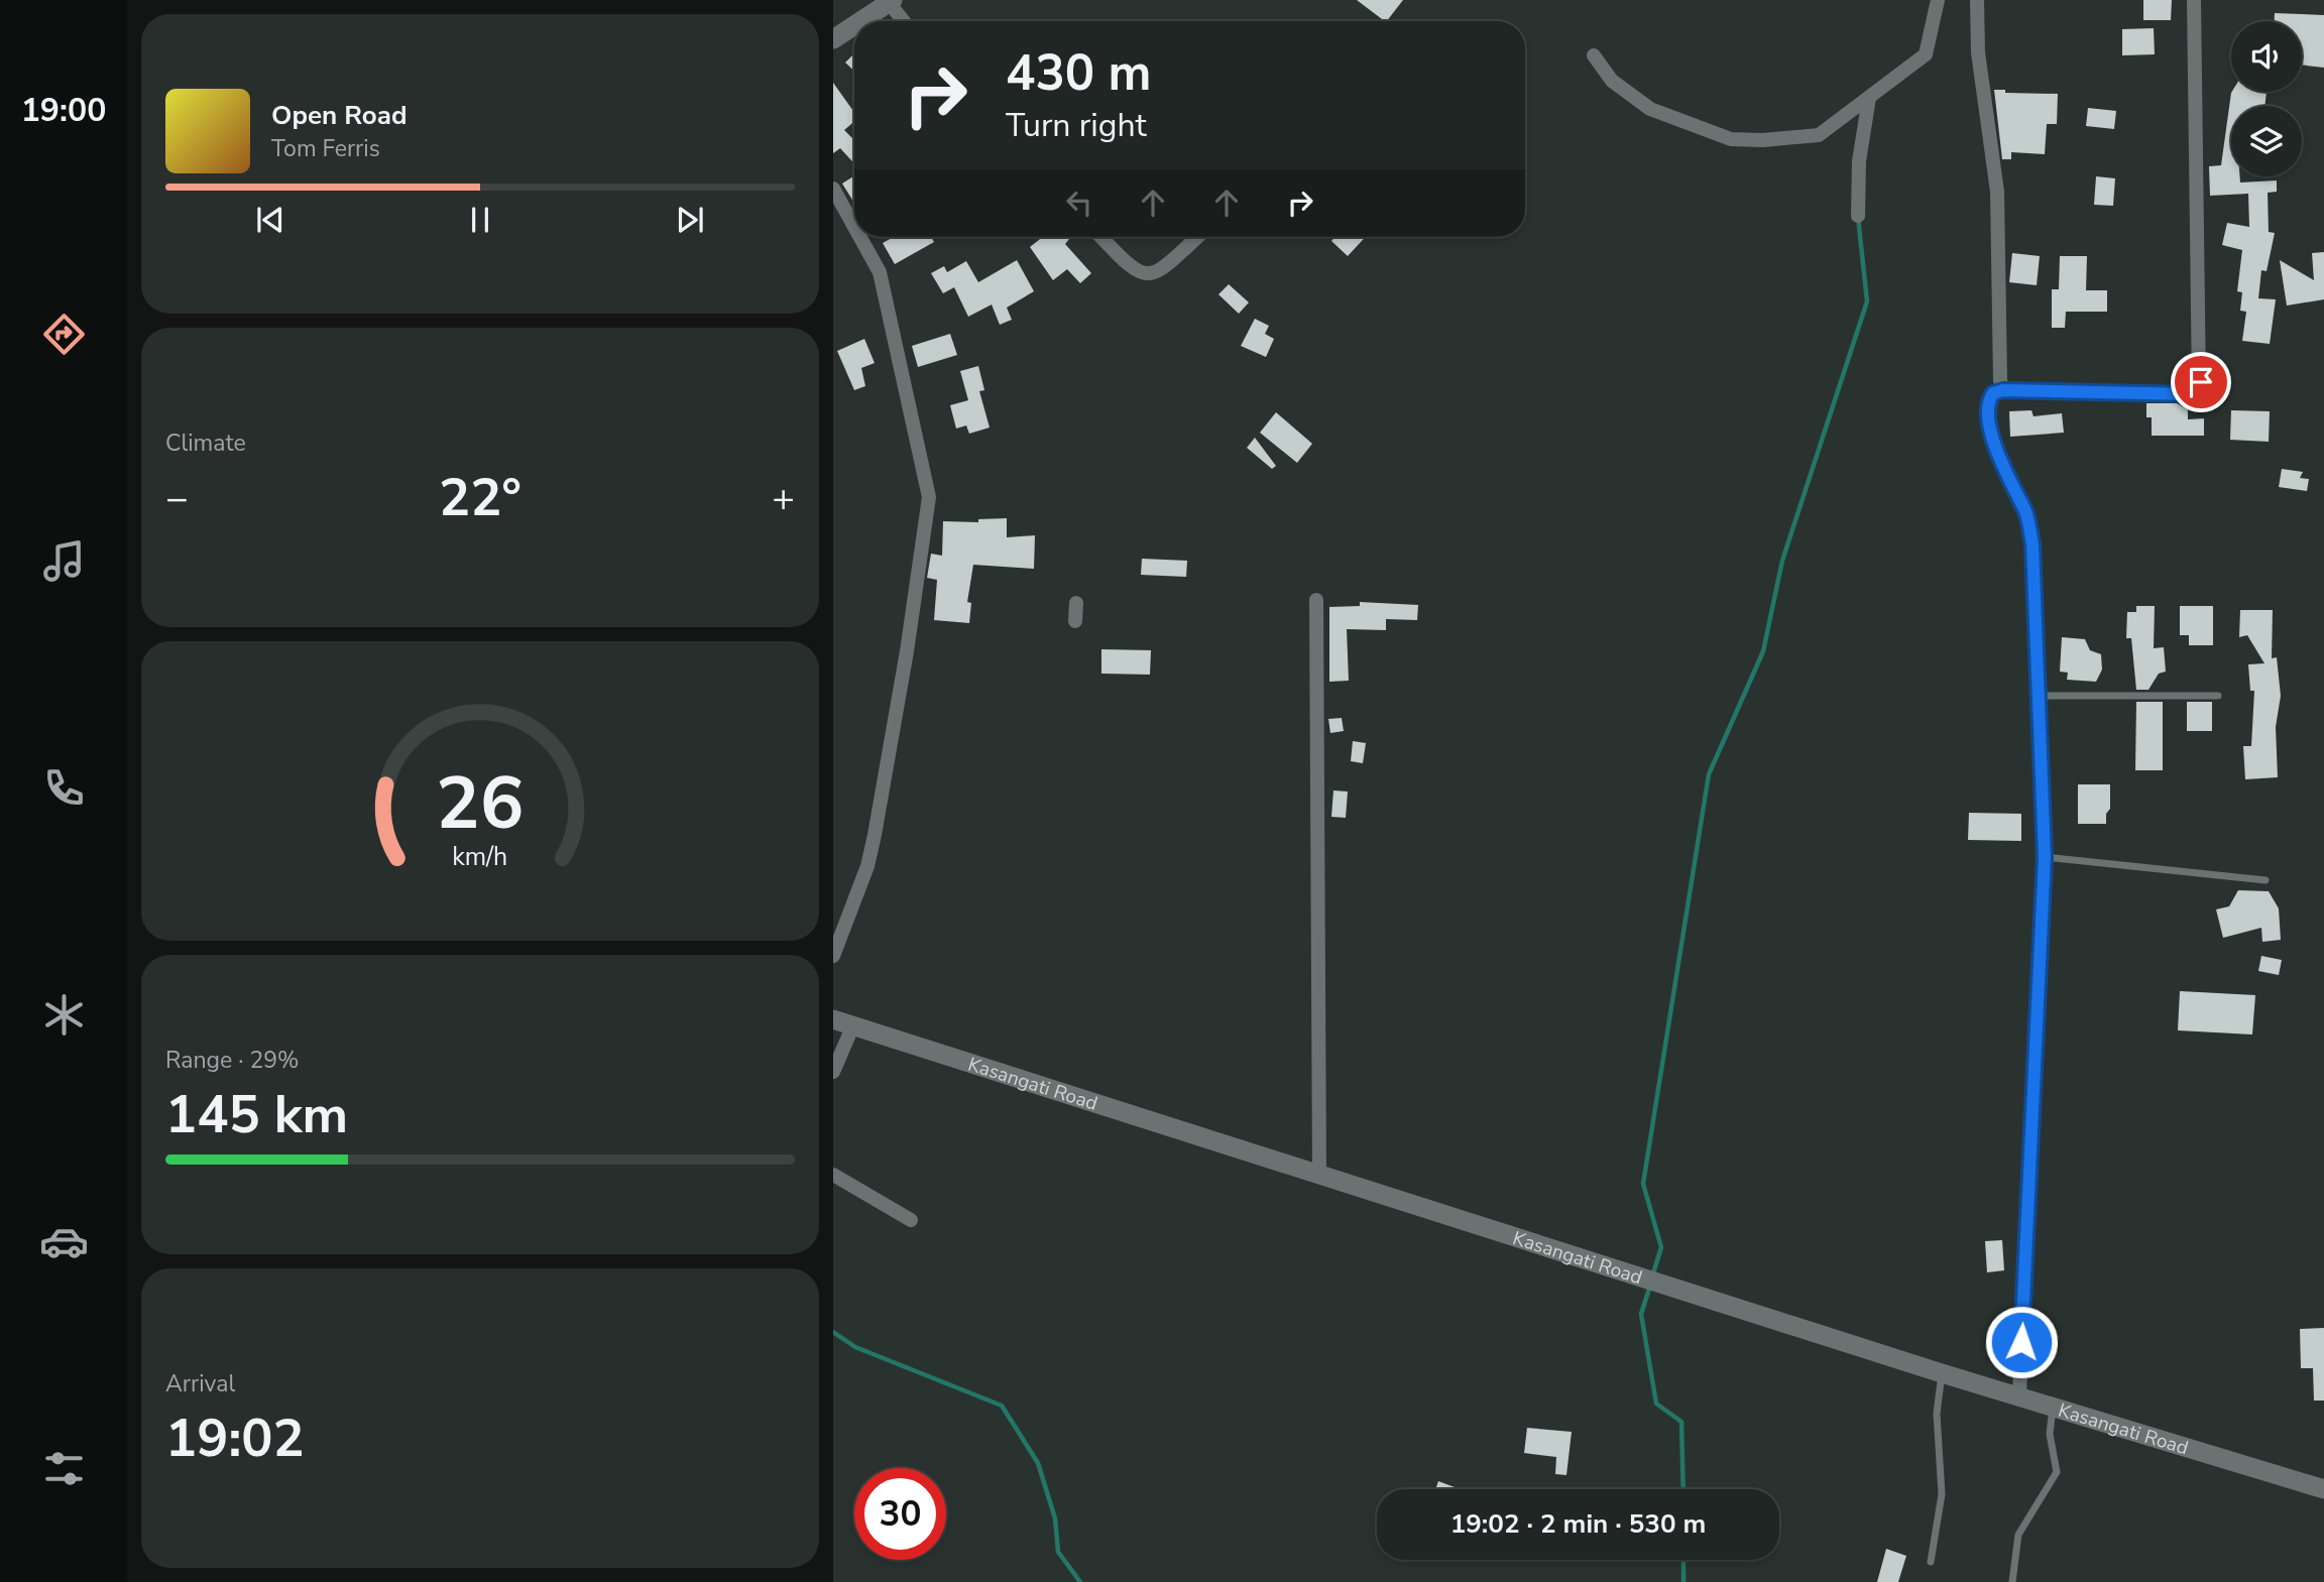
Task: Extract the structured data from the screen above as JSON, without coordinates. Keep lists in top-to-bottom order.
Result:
{
  "streets": {
    "street": ["Kasangati Road"]
  },
  "page": {
    "tabs": "19:00",
    "turn": ["430 m", "Turn right"],
    "song": ["Open Road", "Tom Ferris"],
    "tile": [
      "Climate",
      ["Range · 29%", "145 km"],
      ["Arrival", "19:02"]
    ],
    "heat": ["−", "22°", "+"],
    "limit": "30",
    "trip": "19:02 · 2 min · 530 m",
    "gauge": ["26", "km/h"]
  }
}
